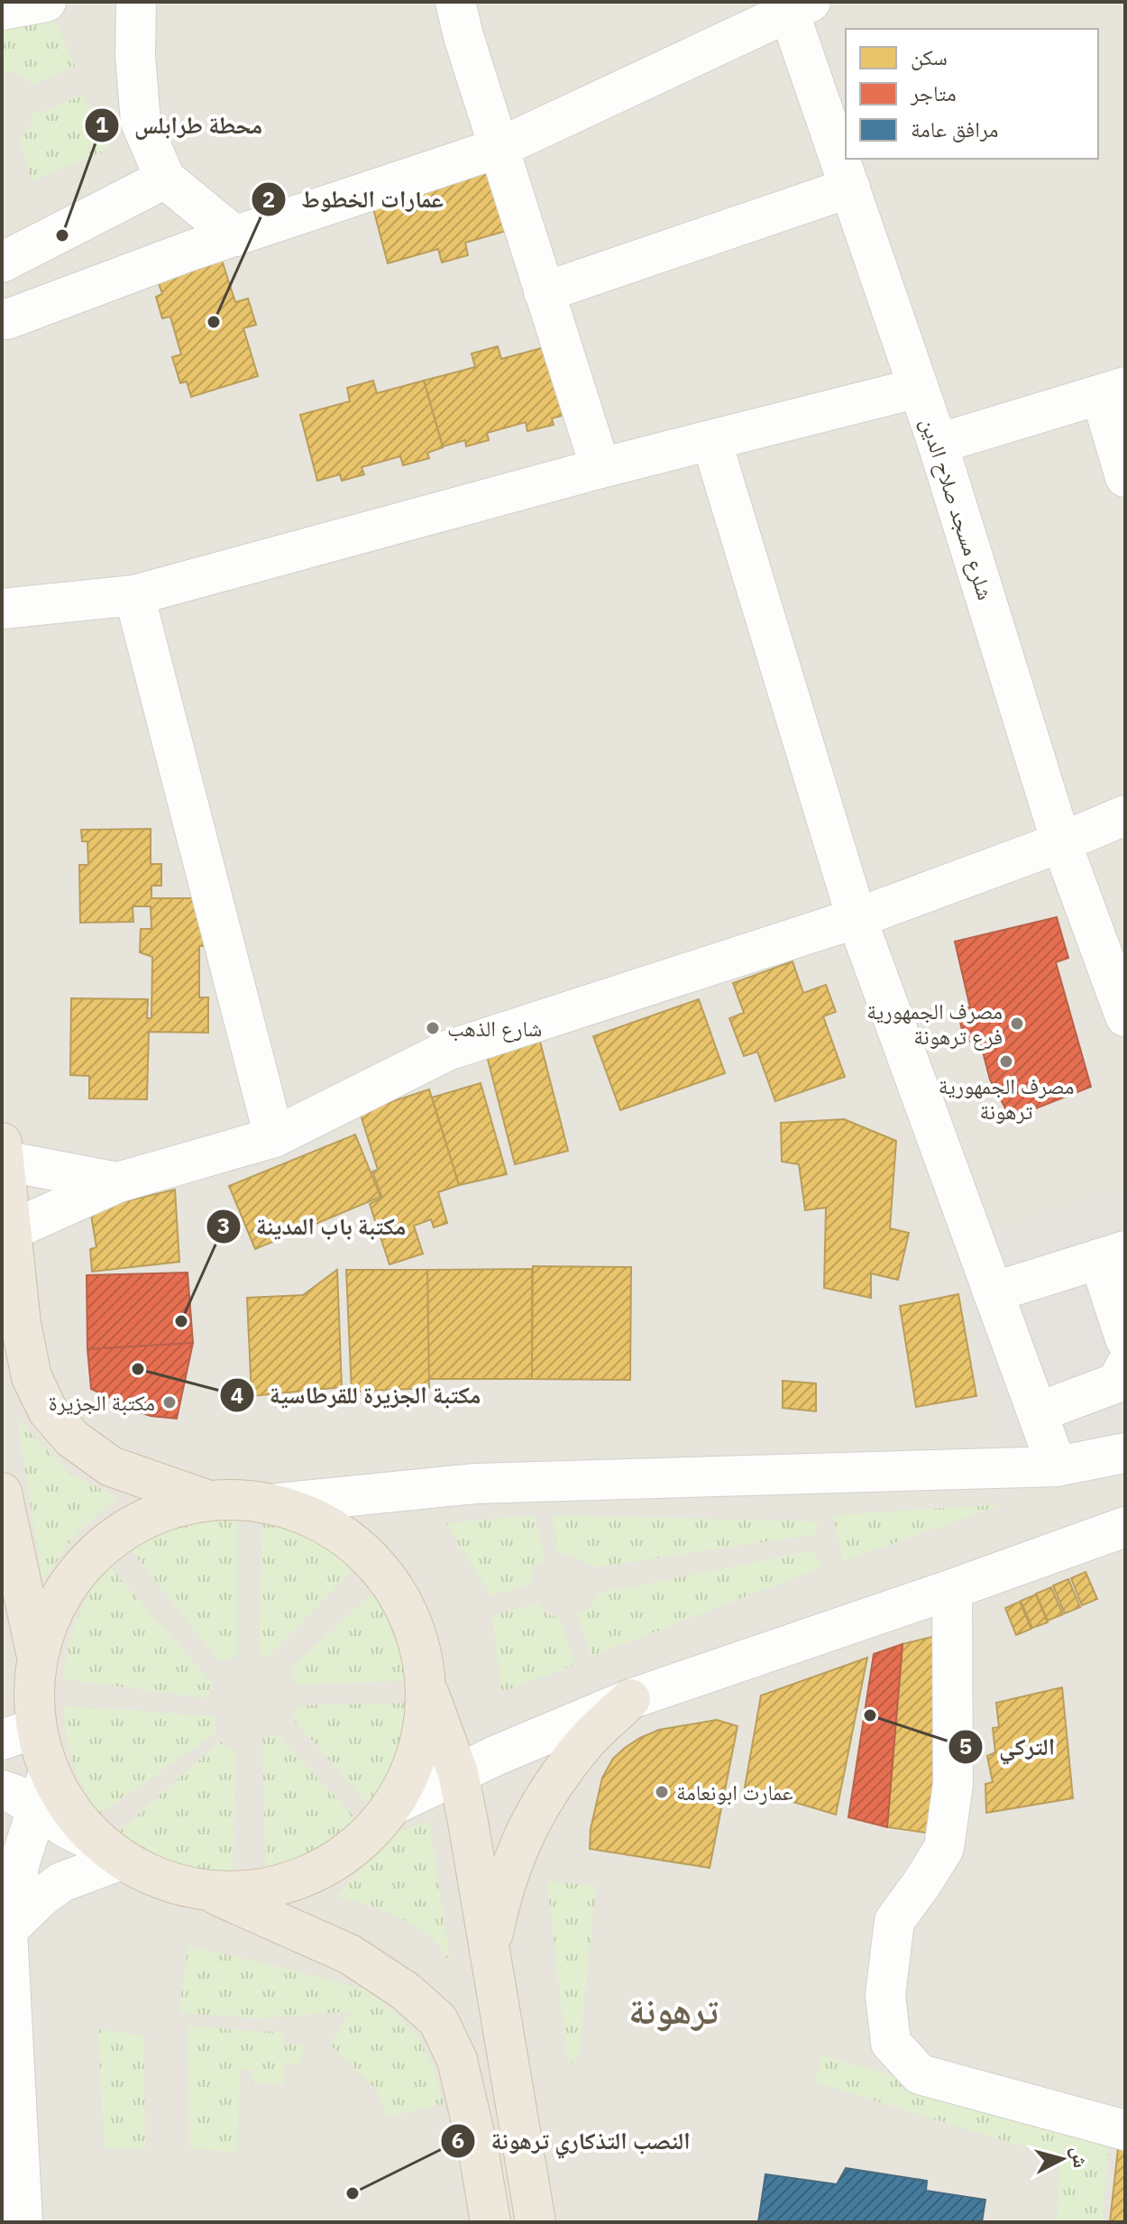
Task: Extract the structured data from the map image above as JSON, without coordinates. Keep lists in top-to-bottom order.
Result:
{
  "streets": {
    "street": ["شلرع مسجد صلاح الدين"]
  },
  "districts": ["ترهونة"],
  "places": [
    "محطة طرابلس",
    "عمارات الخطوط",
    "مصرف الجمهورية فرع ترهونة",
    "شارع الذهب",
    "مصرف الجمهورية ترهونة",
    "مكتبة باب المدينة",
    "مكتبة الجزيرة للقرطاسية",
    "مكتبة الجزيرة",
    "التركي",
    "عمارت ابونعامة",
    "النصب التذكاري ترهونة"
  ],
  "legend": ["سكن", "متاجر", "مرافق عامة"],
  "north": "right"
}
